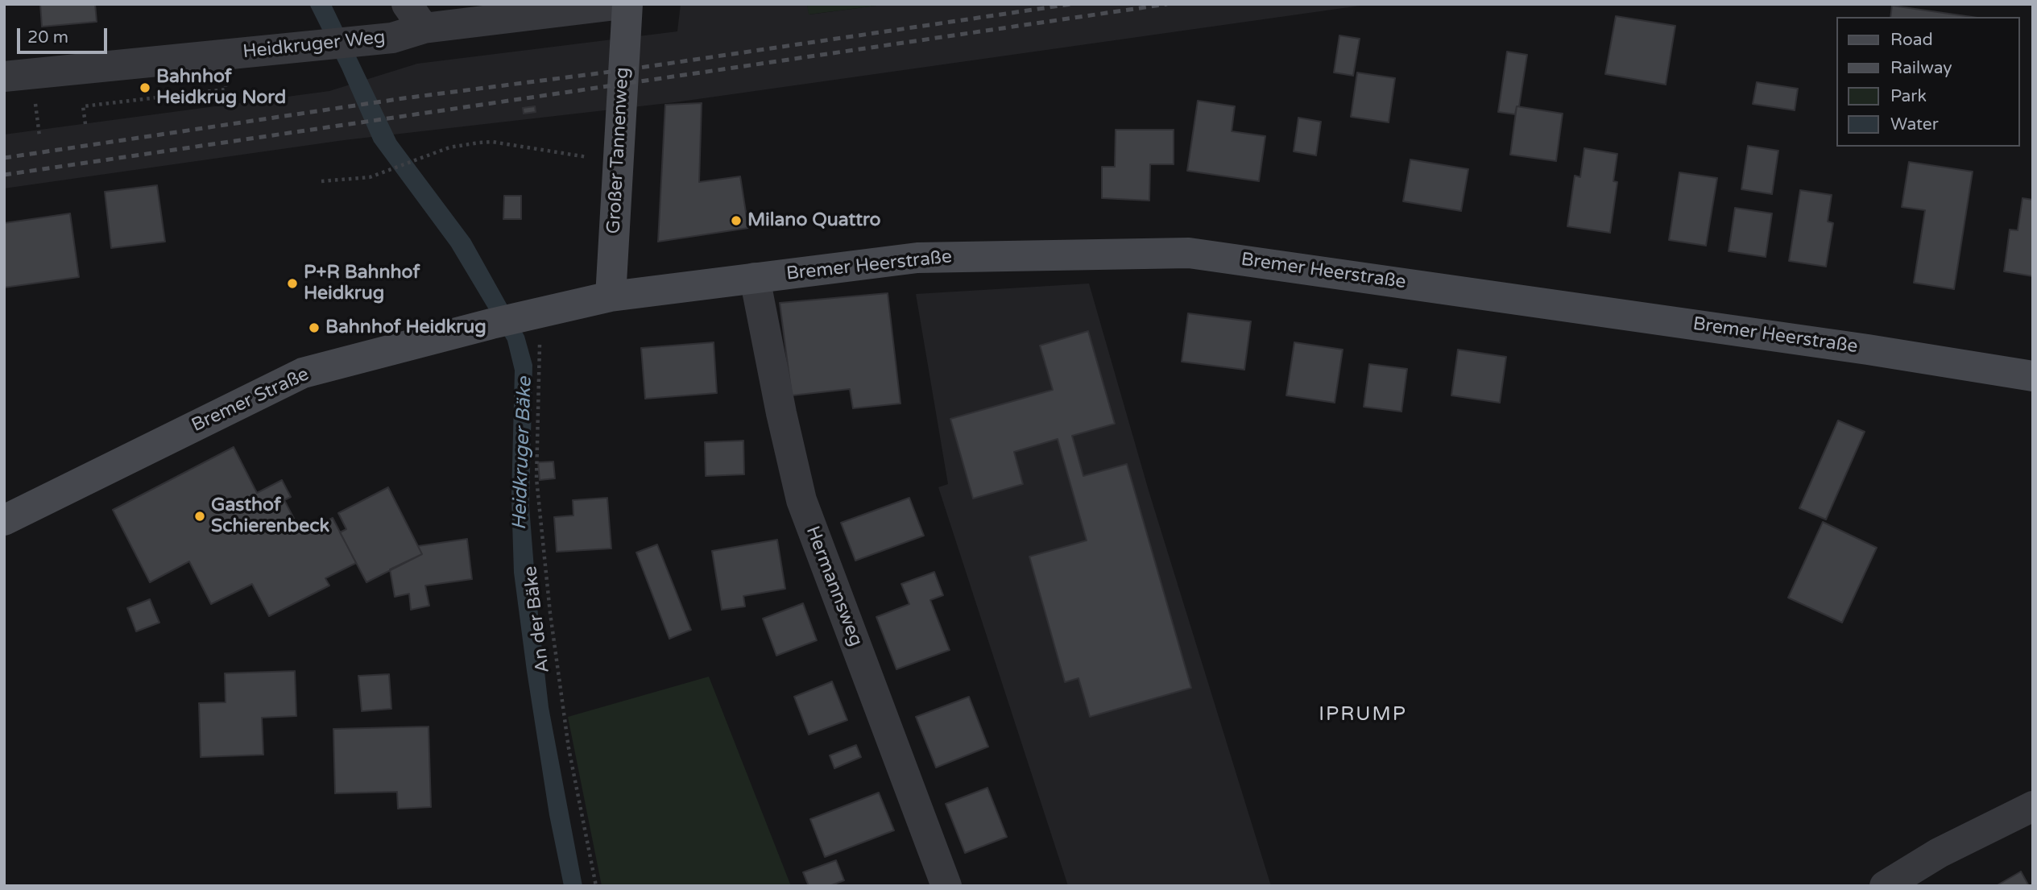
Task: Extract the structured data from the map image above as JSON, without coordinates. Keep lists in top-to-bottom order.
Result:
{
  "streets": {
    "main road": ["Großer Tannenweg", "Bremer Heerstraße", "Bremer Straße"],
    "street": ["Heidkruger Weg", "Hermannsweg"],
    "path": ["An der Bäke"]
  },
  "crossings": [
    ["Großer Tannenweg", "Bremer Heerstraße"],
    ["Großer Tannenweg", "Bremer Straße"],
    ["Bremer Heerstraße", "Bremer Straße"],
    ["Bremer Heerstraße", "Hermannsweg"],
    ["Bremer Straße", "An der Bäke"]
  ],
  "districts": ["IPRUMP"],
  "water": ["Heidkruger Bäke"],
  "places": [
    "Bahnhof Heidkrug Nord",
    "Milano Quattro",
    "P+R Bahnhof Heidkrug",
    "Bahnhof Heidkrug",
    "Gasthof Schierenbeck"
  ],
  "legend": [
    "Road",
    "Railway",
    "Park",
    "Water"
  ],
  "scale_bar": "20 m"
}
